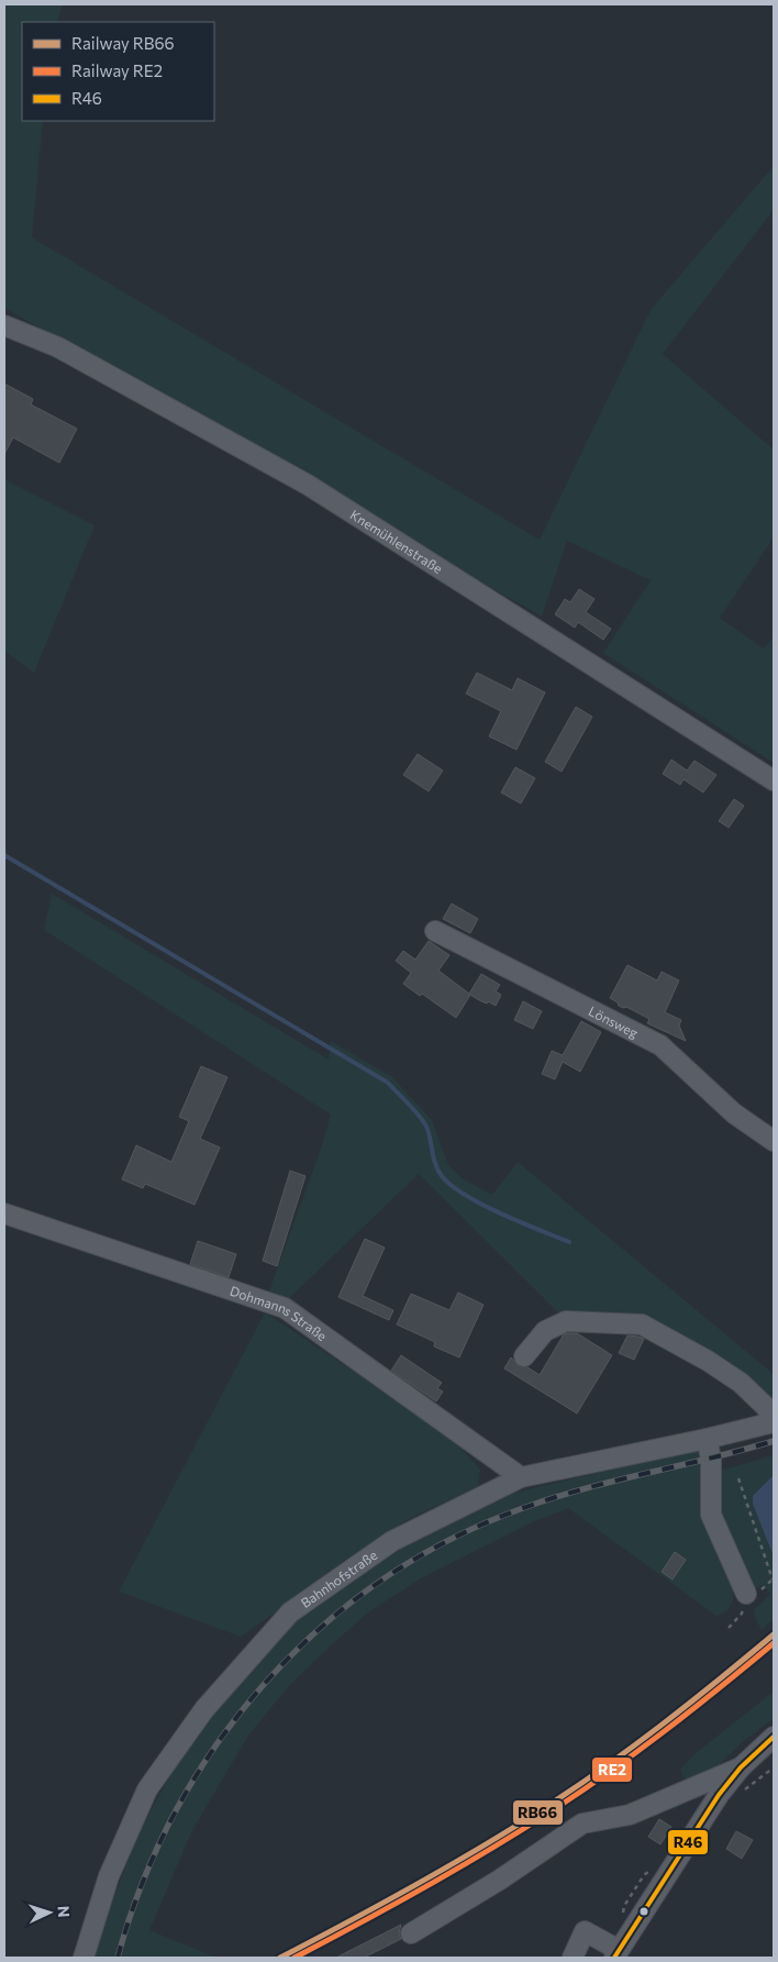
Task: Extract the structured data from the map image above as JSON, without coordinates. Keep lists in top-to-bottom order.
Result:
{
  "streets": {
    "street": [
      "Knemühlenstraße",
      "Lönsweg",
      "Dohmanns Straße",
      "Bahnhofstraße"
    ]
  },
  "crossings": [
    ["Dohmanns Straße", "Bahnhofstraße"]
  ],
  "lines": ["rail line RB66", "rail line RE2", "transit line R46"],
  "legend": ["Railway RB66", "Railway RE2", "R46"],
  "north": "right"
}
